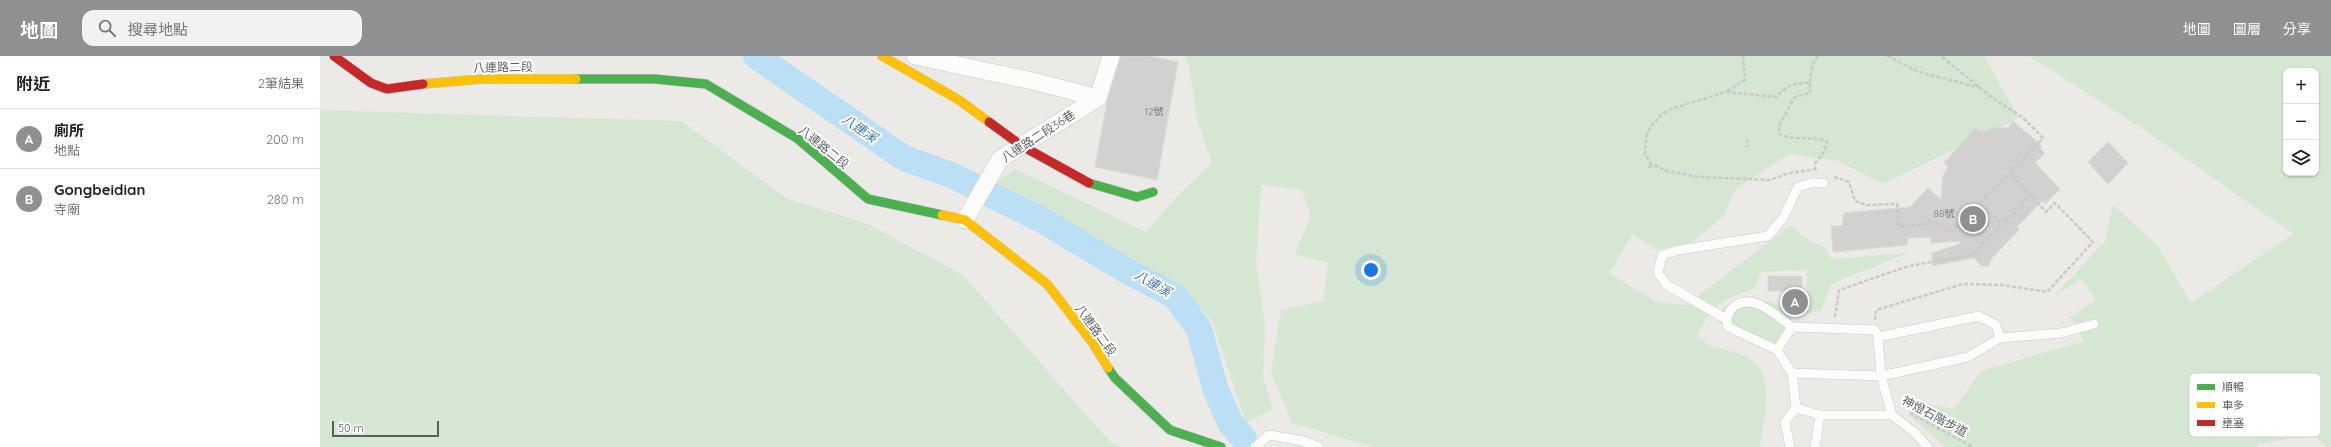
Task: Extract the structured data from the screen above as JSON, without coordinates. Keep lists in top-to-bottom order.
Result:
{
  "streets": {
    "street": ["八連路二段", "八連路二段36巷"],
    "path": ["神燈石階步道"]
  },
  "crossings": [
    ["八連路二段", "八連路二段36巷"]
  ],
  "water": ["八連溪"],
  "house_numbers": ["12號", "88號"],
  "legend": ["順暢", "車多", "壅塞"],
  "scale_bar": "50 m",
  "page": {
    "header": "地圖",
    "search": "搜尋地點",
    "nav": ["地圖", "圖層", "分享"],
    "heading": ["附近", "2筆結果"],
    "map_buttons": ["+", "−"],
    "list": [
      {
        "mark": "A",
        "name": "廁所",
        "note": "地點",
        "value": "200 m"
      },
      {
        "mark": "B",
        "name": "Gongbeidian",
        "note": "寺廟",
        "value": "280 m"
      }
    ],
    "pins": ["B", "A"],
    "scale": "50 m"
  }
}
